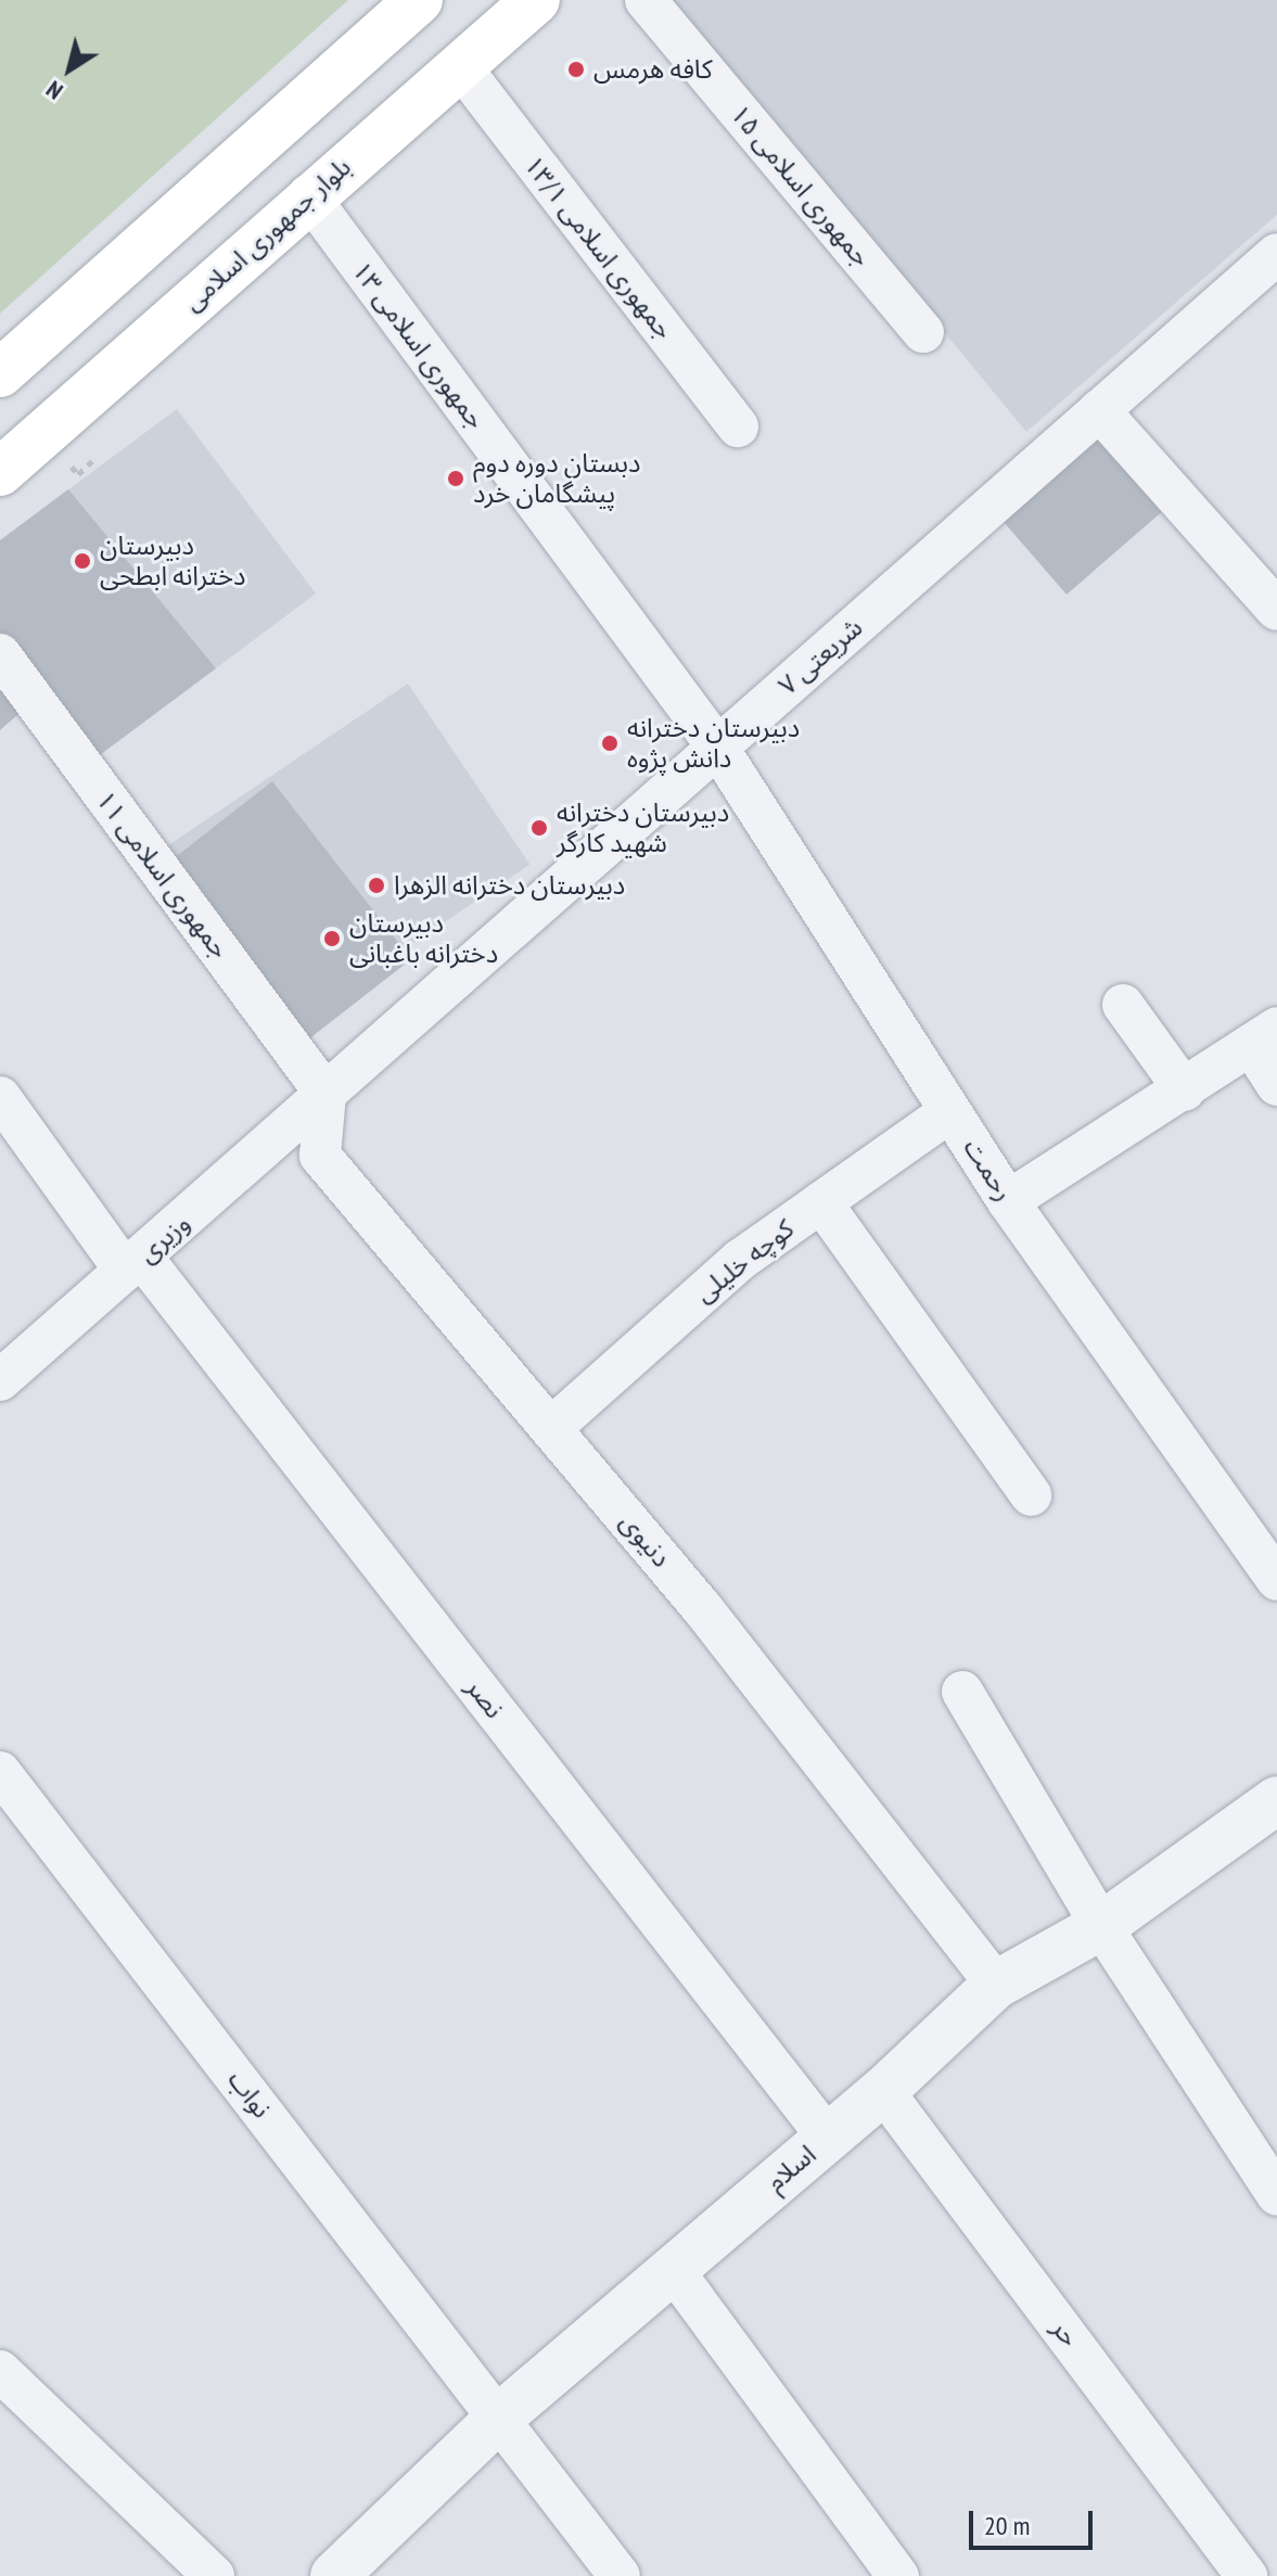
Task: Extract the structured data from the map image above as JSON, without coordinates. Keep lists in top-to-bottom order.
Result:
{
  "streets": {
    "main road": ["بلوار جمهوری اسلامی"],
    "street": [
      "جمهوری اسلامی ۱۵",
      "جمهوری اسلامی ۱۳/۱",
      "جمهوری اسلامی ۱۳",
      "شریعتی ۷",
      "جمهوری اسلامی ۱۱",
      "رحمت",
      "وزیری",
      "کوچه خلیلی",
      "دنیوی",
      "نصر",
      "نواب",
      "اسلام",
      "حر"
    ]
  },
  "crossings": [
    ["بلوار جمهوری اسلامی", "جمهوری اسلامی ۱۳/۱"],
    ["بلوار جمهوری اسلامی", "جمهوری اسلامی ۱۳"],
    ["جمهوری اسلامی ۱۳", "شریعتی ۷"],
    ["جمهوری اسلامی ۱۳", "رحمت"],
    ["شریعتی ۷", "جمهوری اسلامی ۱۱"],
    ["شریعتی ۷", "رحمت"],
    ["شریعتی ۷", "وزیری"],
    ["شریعتی ۷", "دنیوی"],
    ["جمهوری اسلامی ۱۱", "وزیری"],
    ["جمهوری اسلامی ۱۱", "دنیوی"],
    ["رحمت", "کوچه خلیلی"],
    ["وزیری", "دنیوی"],
    ["وزیری", "نصر"],
    ["کوچه خلیلی", "دنیوی"],
    ["دنیوی", "اسلام"],
    ["نصر", "اسلام"],
    ["نواب", "اسلام"],
    ["اسلام", "حر"]
  ],
  "places": [
    "کافه هرمس",
    "دبستان دوره دوم پیشگامان خرد",
    "دبیرستان دخترانه ابطحی",
    "دبیرستان دخترانه دانش پژوه",
    "دبیرستان دخترانه شهید کارگر",
    "دبیرستان دخترانه الزهرا",
    "دبیرستان دخترانه باغبانی"
  ],
  "scale_bar": "20 m",
  "north": "bottom left"
}
